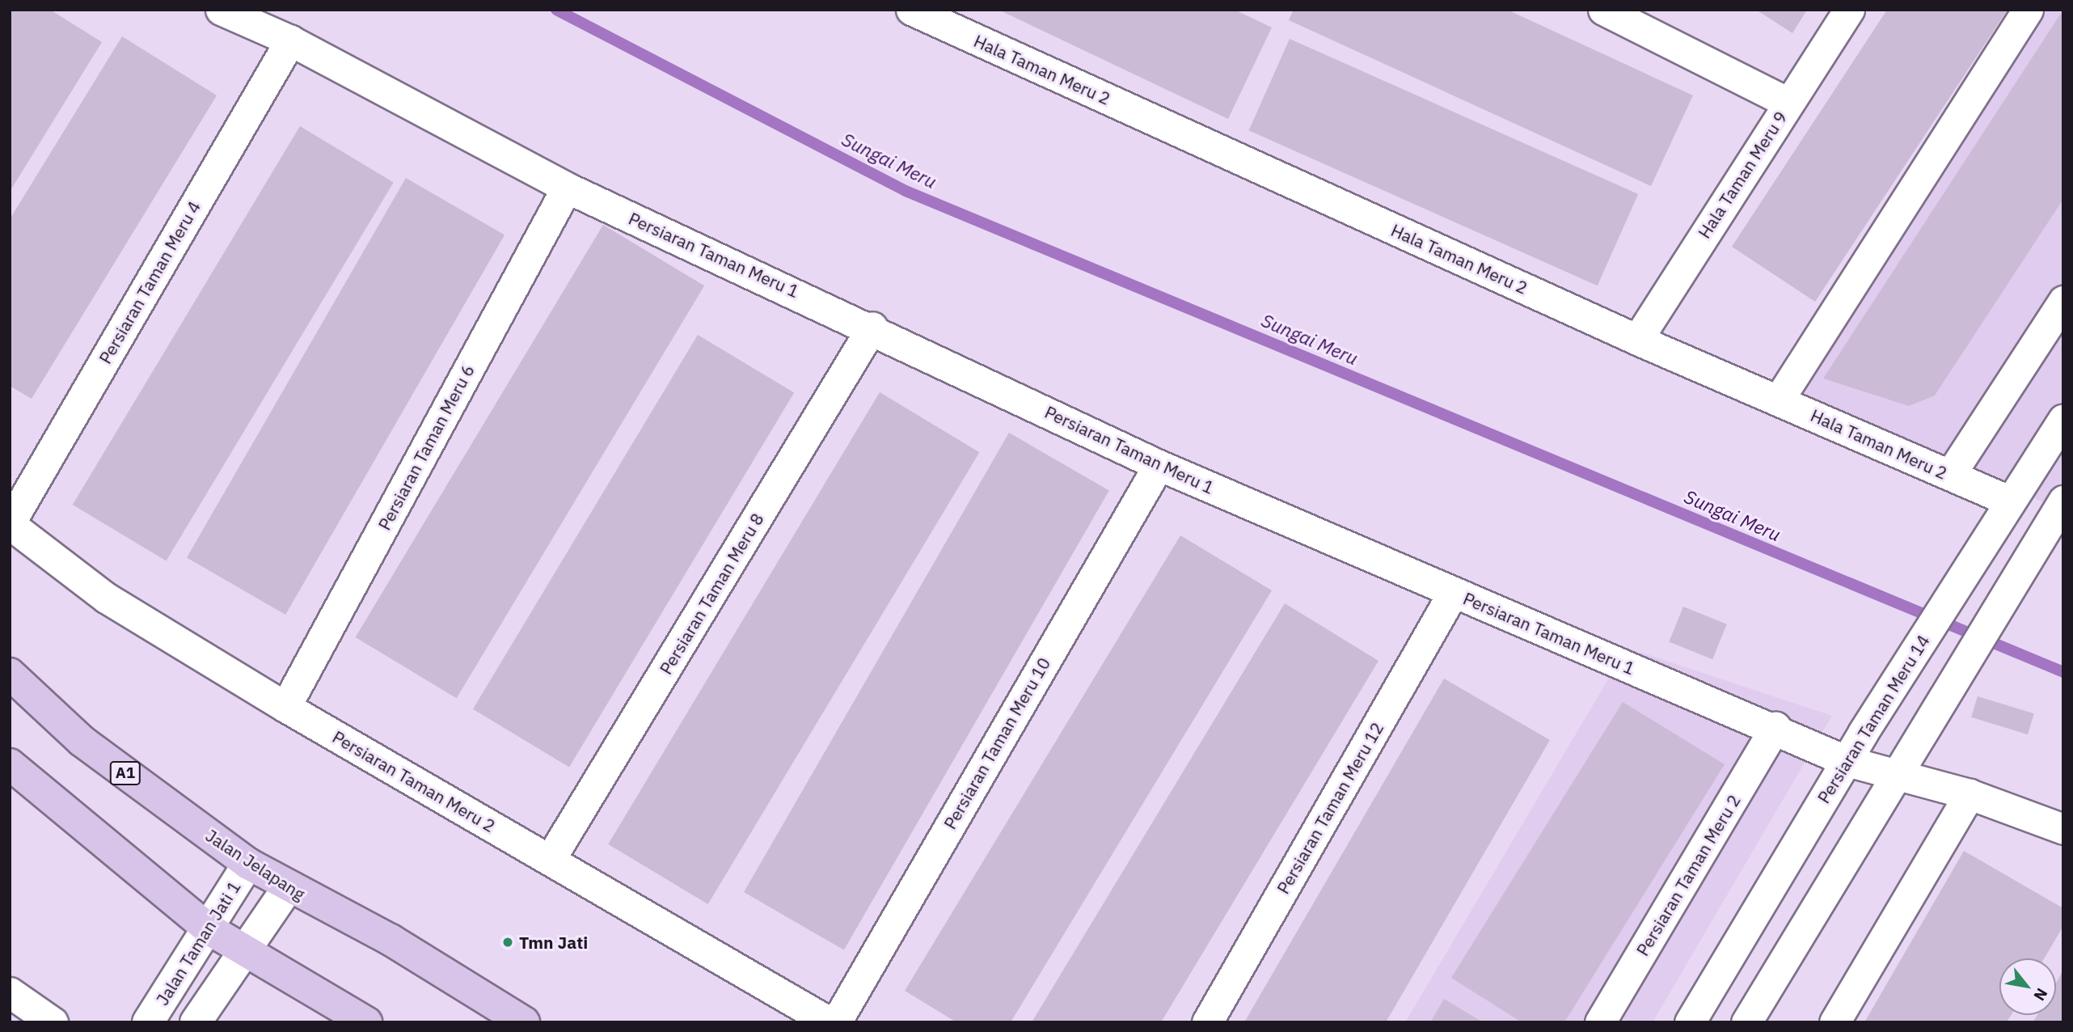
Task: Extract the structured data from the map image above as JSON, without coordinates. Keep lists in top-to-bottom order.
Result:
{
  "streets": {
    "main road": ["A1", "Jalan Jelapang"],
    "street": [
      "Hala Taman Meru 2",
      "Hala Taman Meru 9",
      "Persiaran Taman Meru 1",
      "Persiaran Taman Meru 4",
      "Persiaran Taman Meru 6",
      "Persiaran Taman Meru 8",
      "Persiaran Taman Meru 14",
      "Persiaran Taman Meru 10",
      "Persiaran Taman Meru 2",
      "Persiaran Taman Meru 12",
      "Jalan Taman Jati 1"
    ]
  },
  "crossings": [
    ["Hala Taman Meru 2", "Hala Taman Meru 9"],
    ["Hala Taman Meru 2", "Persiaran Taman Meru 14"],
    ["Persiaran Taman Meru 1", "Persiaran Taman Meru 4"],
    ["Persiaran Taman Meru 1", "Persiaran Taman Meru 6"],
    ["Persiaran Taman Meru 1", "Persiaran Taman Meru 8"],
    ["Persiaran Taman Meru 1", "Persiaran Taman Meru 14"],
    ["Persiaran Taman Meru 1", "Persiaran Taman Meru 10"],
    ["Persiaran Taman Meru 1", "Persiaran Taman Meru 2"],
    ["Persiaran Taman Meru 1", "Persiaran Taman Meru 12"],
    ["Persiaran Taman Meru 4", "Persiaran Taman Meru 2"],
    ["Persiaran Taman Meru 6", "Persiaran Taman Meru 2"],
    ["Persiaran Taman Meru 8", "Persiaran Taman Meru 2"],
    ["Jalan Jelapang", "Jalan Taman Jati 1"]
  ],
  "water": ["Sungai Meru"],
  "places": ["Tmn Jati"],
  "north": "bottom right"
}
